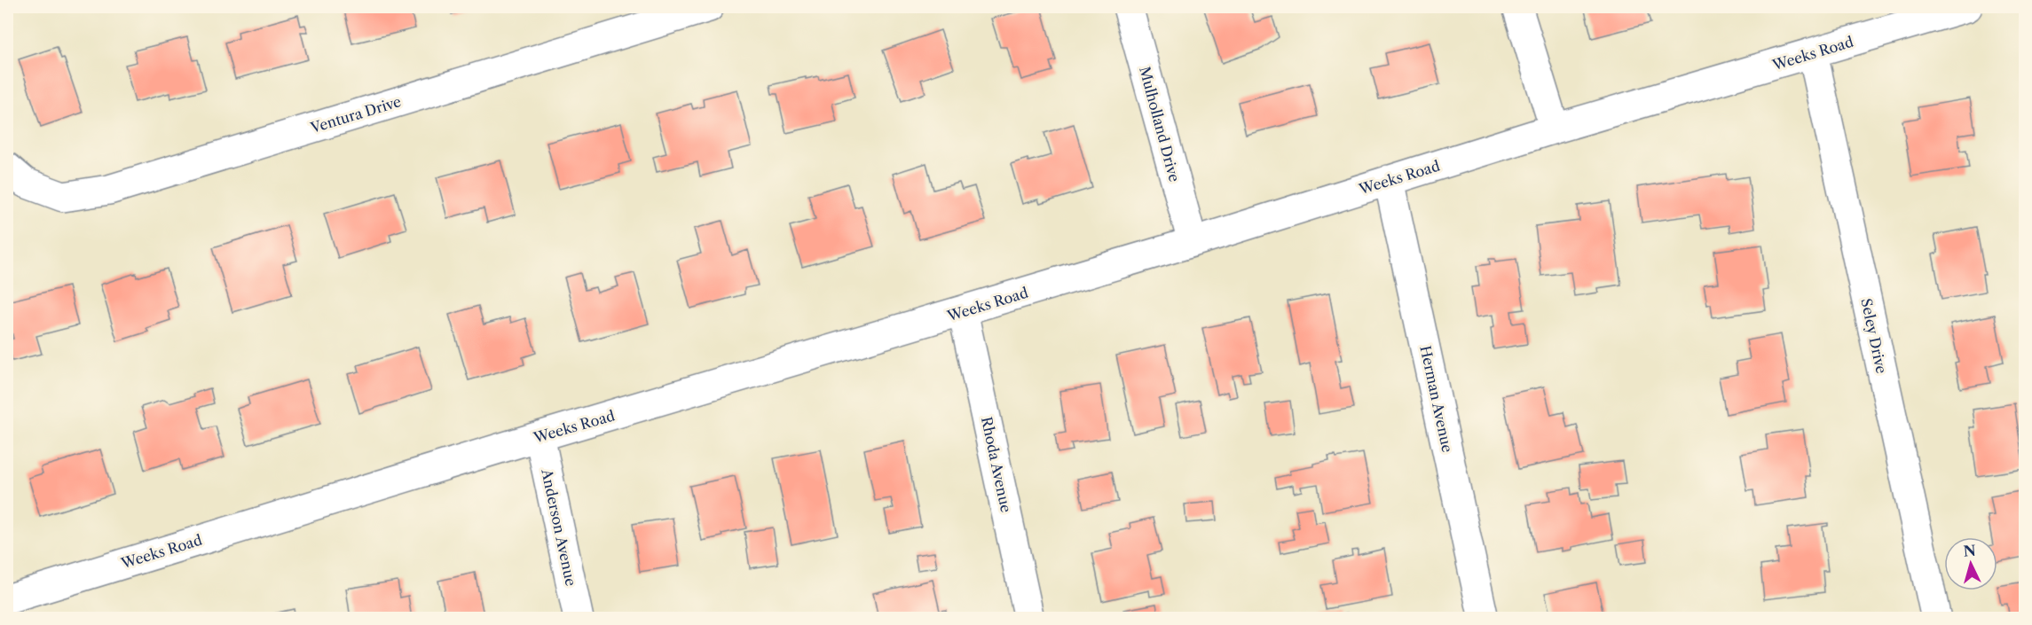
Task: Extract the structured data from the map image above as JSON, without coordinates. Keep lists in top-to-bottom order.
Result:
{
  "streets": {
    "street": [
      "Weeks Road",
      "Ventura Drive",
      "Mulholland Drive",
      "Seley Drive",
      "Herman Avenue",
      "Rhoda Avenue",
      "Anderson Avenue"
    ]
  },
  "crossings": [
    ["Weeks Road", "Mulholland Drive"],
    ["Weeks Road", "Seley Drive"],
    ["Weeks Road", "Herman Avenue"],
    ["Weeks Road", "Rhoda Avenue"],
    ["Weeks Road", "Anderson Avenue"]
  ],
  "north": "top"
}
